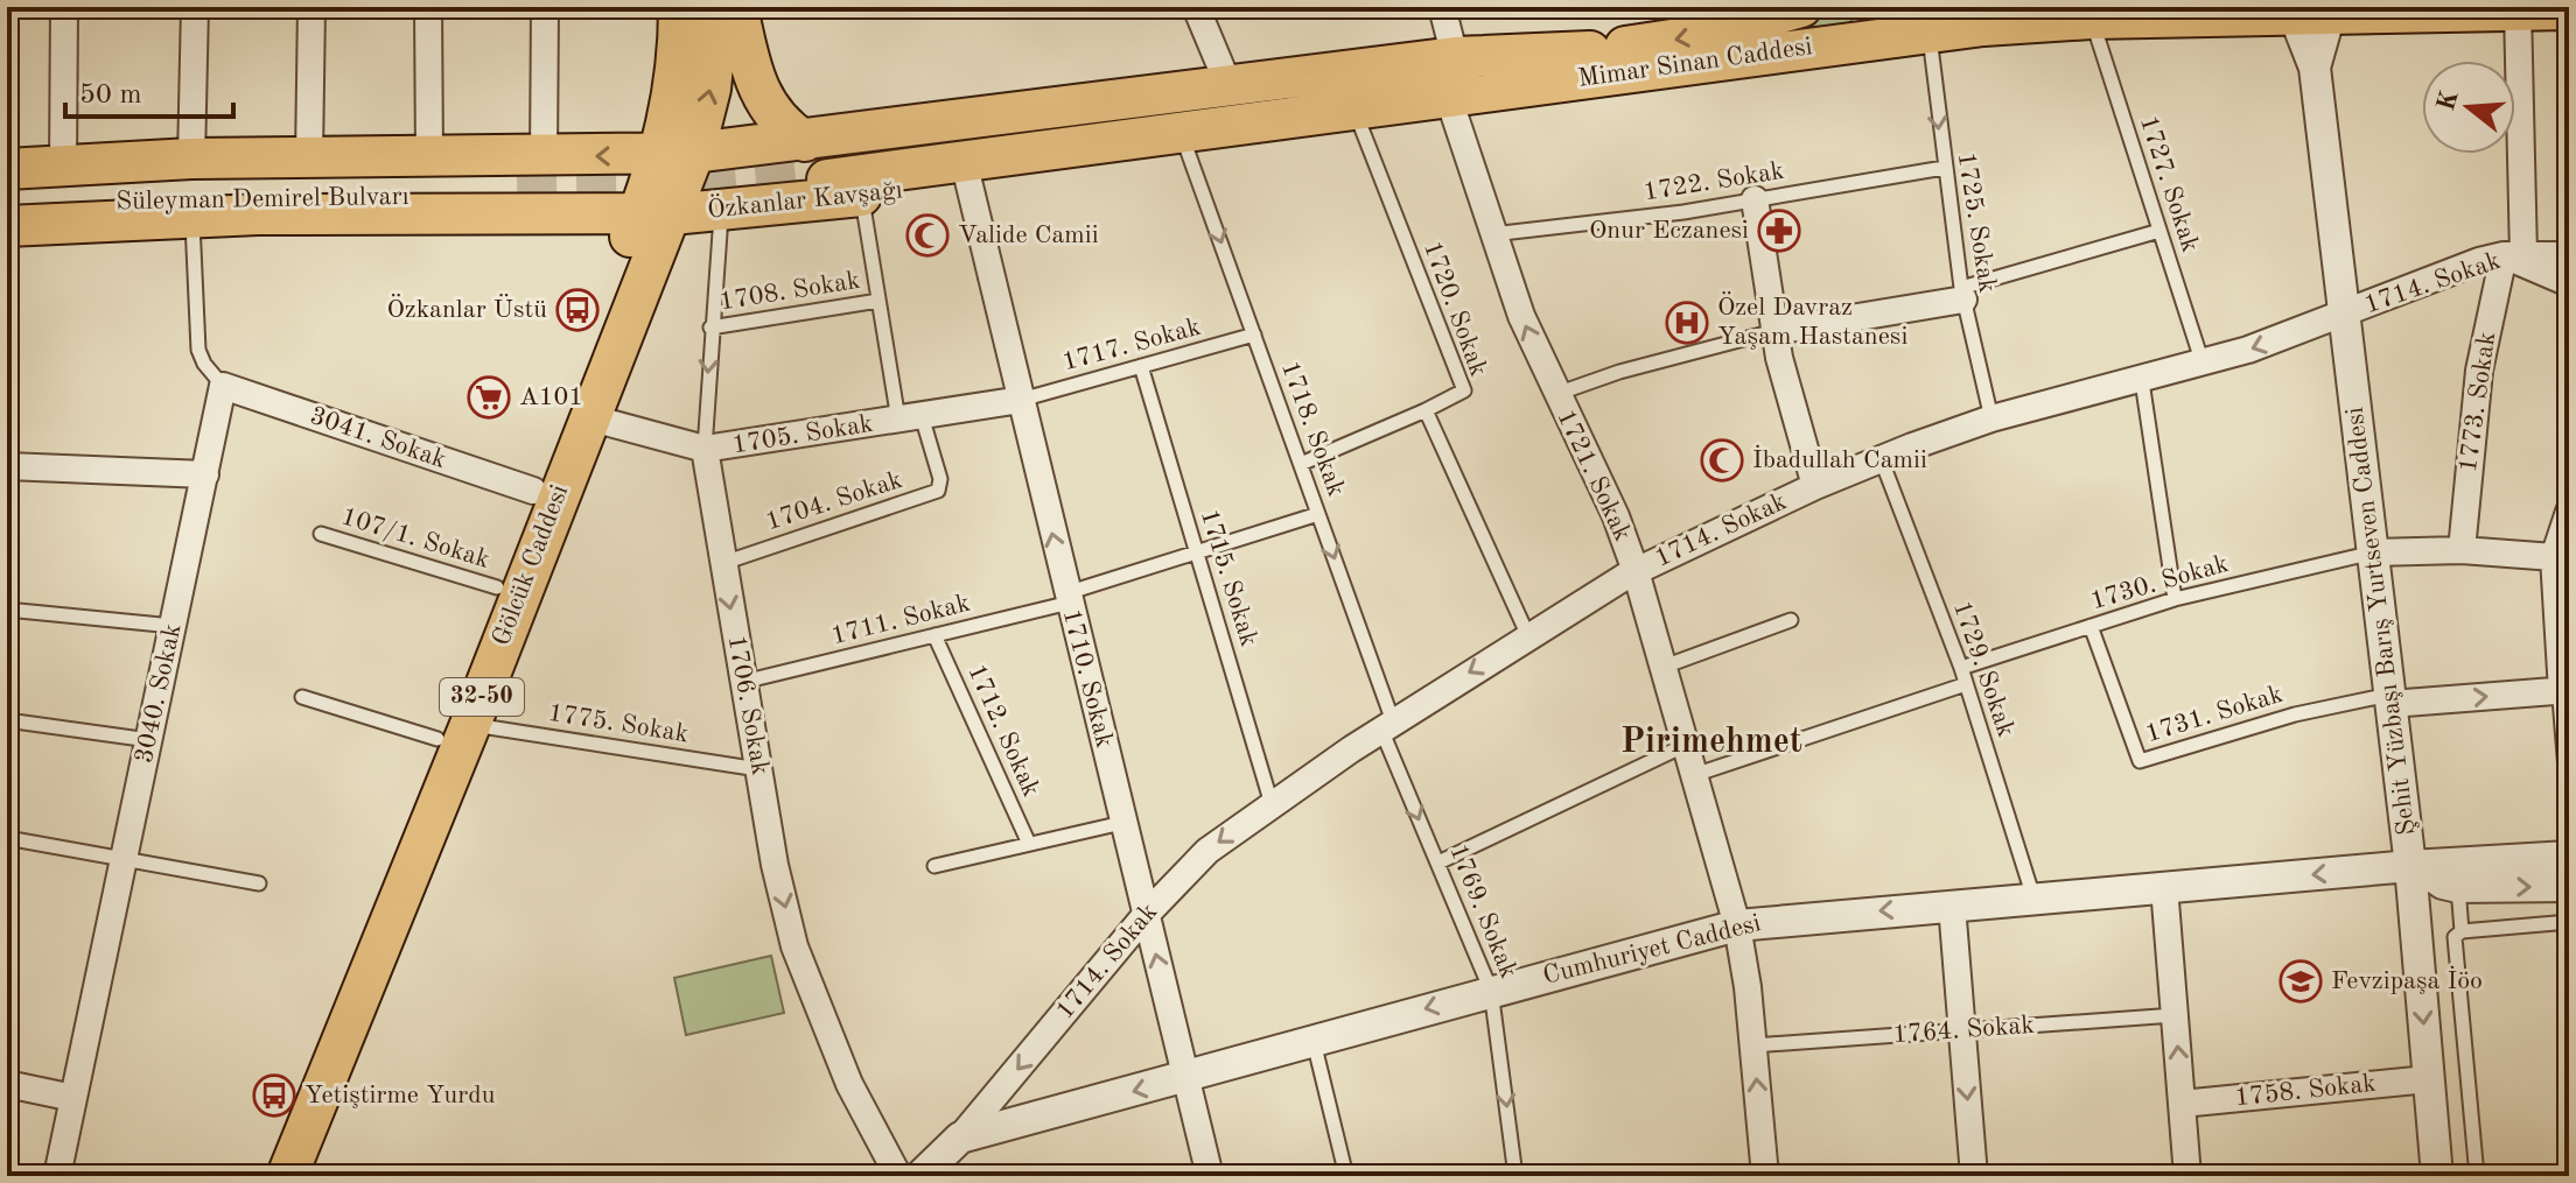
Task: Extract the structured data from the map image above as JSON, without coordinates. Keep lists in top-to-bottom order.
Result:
{
  "streets": {
    "main road": [
      "Mimar Sinan Caddesi",
      "Süleyman Demirel Bulvarı",
      "Özkanlar Kavşağı",
      "Gölcük Caddesi",
      "32-50"
    ],
    "street": [
      "1714. Sokak",
      "1773. Sokak",
      "1705. Sokak",
      "3041. Sokak",
      "1721. Sokak",
      "Şehit Yüzbaşı Barış Yurtseven Caddesi",
      "1710. Sokak",
      "3040. Sokak",
      "1706. Sokak",
      "Cumhuriyet Caddesi",
      "1758. Sokak"
    ],
    "lane": [
      "1722. Sokak",
      "1727. Sokak",
      "1725. Sokak",
      "1708. Sokak",
      "1720. Sokak",
      "1717. Sokak",
      "1718. Sokak",
      "1704. Sokak",
      "107/1. Sokak",
      "1715. Sokak",
      "1730. Sokak",
      "1711. Sokak",
      "1729. Sokak",
      "1731. Sokak",
      "1775. Sokak",
      "1712. Sokak",
      "1769. Sokak",
      "1764. Sokak"
    ]
  },
  "crossings": [
    ["Mimar Sinan Caddesi", "1727. Sokak"],
    ["Mimar Sinan Caddesi", "Özkanlar Kavşağı"],
    ["Mimar Sinan Caddesi", "1725. Sokak"],
    ["Mimar Sinan Caddesi", "1714. Sokak"],
    ["Mimar Sinan Caddesi", "Şehit Yüzbaşı Barış Yurtseven Caddesi"],
    ["1722. Sokak", "1725. Sokak"],
    ["1722. Sokak", "1721. Sokak"],
    ["1727. Sokak", "1714. Sokak"],
    ["Süleyman Demirel Bulvarı", "Özkanlar Kavşağı"],
    ["Özkanlar Kavşağı", "1720. Sokak"],
    ["Özkanlar Kavşağı", "1718. Sokak"],
    ["Özkanlar Kavşağı", "1721. Sokak"],
    ["Özkanlar Kavşağı", "Gölcük Caddesi"],
    ["Özkanlar Kavşağı", "1710. Sokak"],
    ["Özkanlar Kavşağı", "32-50"],
    ["Özkanlar Kavşağı", "1706. Sokak"],
    ["1725. Sokak", "1714. Sokak"],
    ["1714. Sokak", "1773. Sokak"],
    ["1714. Sokak", "1718. Sokak"],
    ["1714. Sokak", "1721. Sokak"],
    ["1714. Sokak", "1715. Sokak"],
    ["1714. Sokak", "Şehit Yüzbaşı Barış Yurtseven Caddesi"],
    ["1714. Sokak", "1729. Sokak"],
    ["1714. Sokak", "1710. Sokak"],
    ["1714. Sokak", "1769. Sokak"],
    ["1714. Sokak", "Cumhuriyet Caddesi"],
    ["1708. Sokak", "1706. Sokak"],
    ["1717. Sokak", "1718. Sokak"],
    ["1717. Sokak", "1705. Sokak"],
    ["1717. Sokak", "1715. Sokak"],
    ["1717. Sokak", "1710. Sokak"],
    ["1718. Sokak", "1711. Sokak"],
    ["1718. Sokak", "1769. Sokak"],
    ["1705. Sokak", "1704. Sokak"],
    ["1705. Sokak", "Gölcük Caddesi"],
    ["1705. Sokak", "1710. Sokak"],
    ["1705. Sokak", "1706. Sokak"],
    ["3041. Sokak", "Gölcük Caddesi"],
    ["3041. Sokak", "3040. Sokak"],
    ["1721. Sokak", "Cumhuriyet Caddesi"],
    ["1721. Sokak", "1764. Sokak"],
    ["1704. Sokak", "1706. Sokak"],
    ["107/1. Sokak", "Gölcük Caddesi"],
    ["Gölcük Caddesi", "32-50"],
    ["Gölcük Caddesi", "1775. Sokak"],
    ["1715. Sokak", "1711. Sokak"],
    ["1730. Sokak", "Şehit Yüzbaşı Barış Yurtseven Caddesi"],
    ["1730. Sokak", "1729. Sokak"],
    ["1730. Sokak", "1731. Sokak"],
    ["1711. Sokak", "1710. Sokak"],
    ["1711. Sokak", "1706. Sokak"],
    ["1711. Sokak", "1712. Sokak"],
    ["Şehit Yüzbaşı Barış Yurtseven Caddesi", "1731. Sokak"],
    ["Şehit Yüzbaşı Barış Yurtseven Caddesi", "Cumhuriyet Caddesi"],
    ["Şehit Yüzbaşı Barış Yurtseven Caddesi", "1758. Sokak"],
    ["1729. Sokak", "Cumhuriyet Caddesi"],
    ["1710. Sokak", "Cumhuriyet Caddesi"],
    ["1706. Sokak", "1775. Sokak"],
    ["1769. Sokak", "Cumhuriyet Caddesi"]
  ],
  "one_way": [
    "1725. Sokak",
    "1714. Sokak",
    "1718. Sokak",
    "1710. Sokak",
    "1706. Sokak",
    "1769. Sokak",
    "Cumhuriyet Caddesi"
  ],
  "districts": ["Pirimehmet"],
  "places": {
    "pharmacy": ["Onur Eczanesi"],
    "mosque": ["Valide Camii", "İbadullah Camii"],
    "bus stop": ["Özkanlar Üstü", "Yetiştirme Yurdu"],
    "hospital": ["Özel Davraz Yaşam Hastanesi"],
    "supermarket": ["A101"],
    "school or university": ["Fevzipaşa İöo"]
  },
  "scale_bar": "50 m",
  "north": "left"
}
